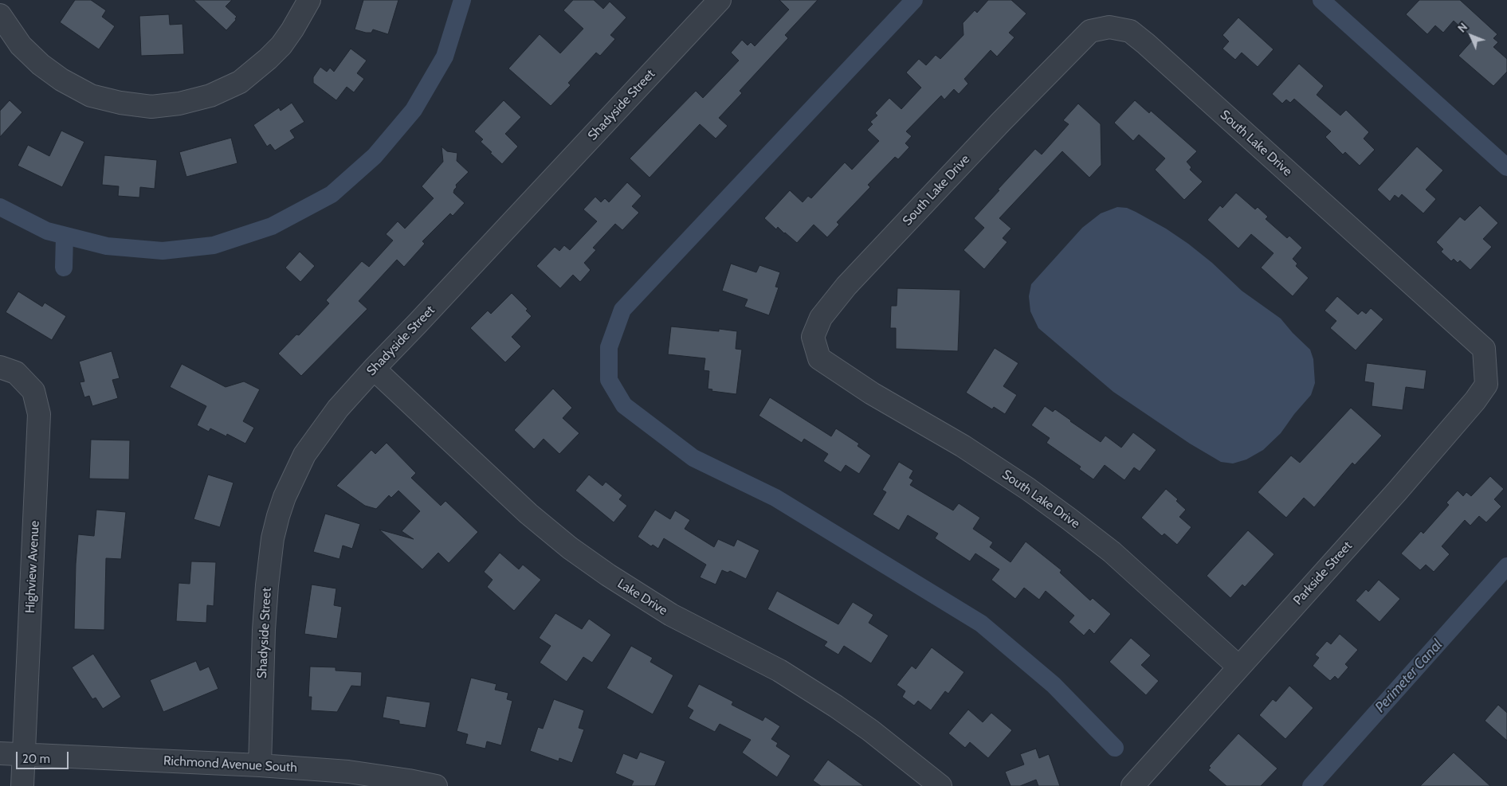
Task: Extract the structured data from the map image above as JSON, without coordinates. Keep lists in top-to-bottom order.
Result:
{
  "streets": {
    "street": [
      "Shadyside Street",
      "South Lake Drive",
      "Highview Avenue",
      "Parkside Street",
      "Lake Drive",
      "Richmond Avenue South"
    ]
  },
  "crossings": [
    ["Shadyside Street", "Lake Drive"],
    ["Shadyside Street", "Richmond Avenue South"],
    ["South Lake Drive", "Parkside Street"],
    ["Highview Avenue", "Richmond Avenue South"]
  ],
  "water": ["Perimeter Canal"],
  "scale_bar": "20 m",
  "north": "top left"
}
